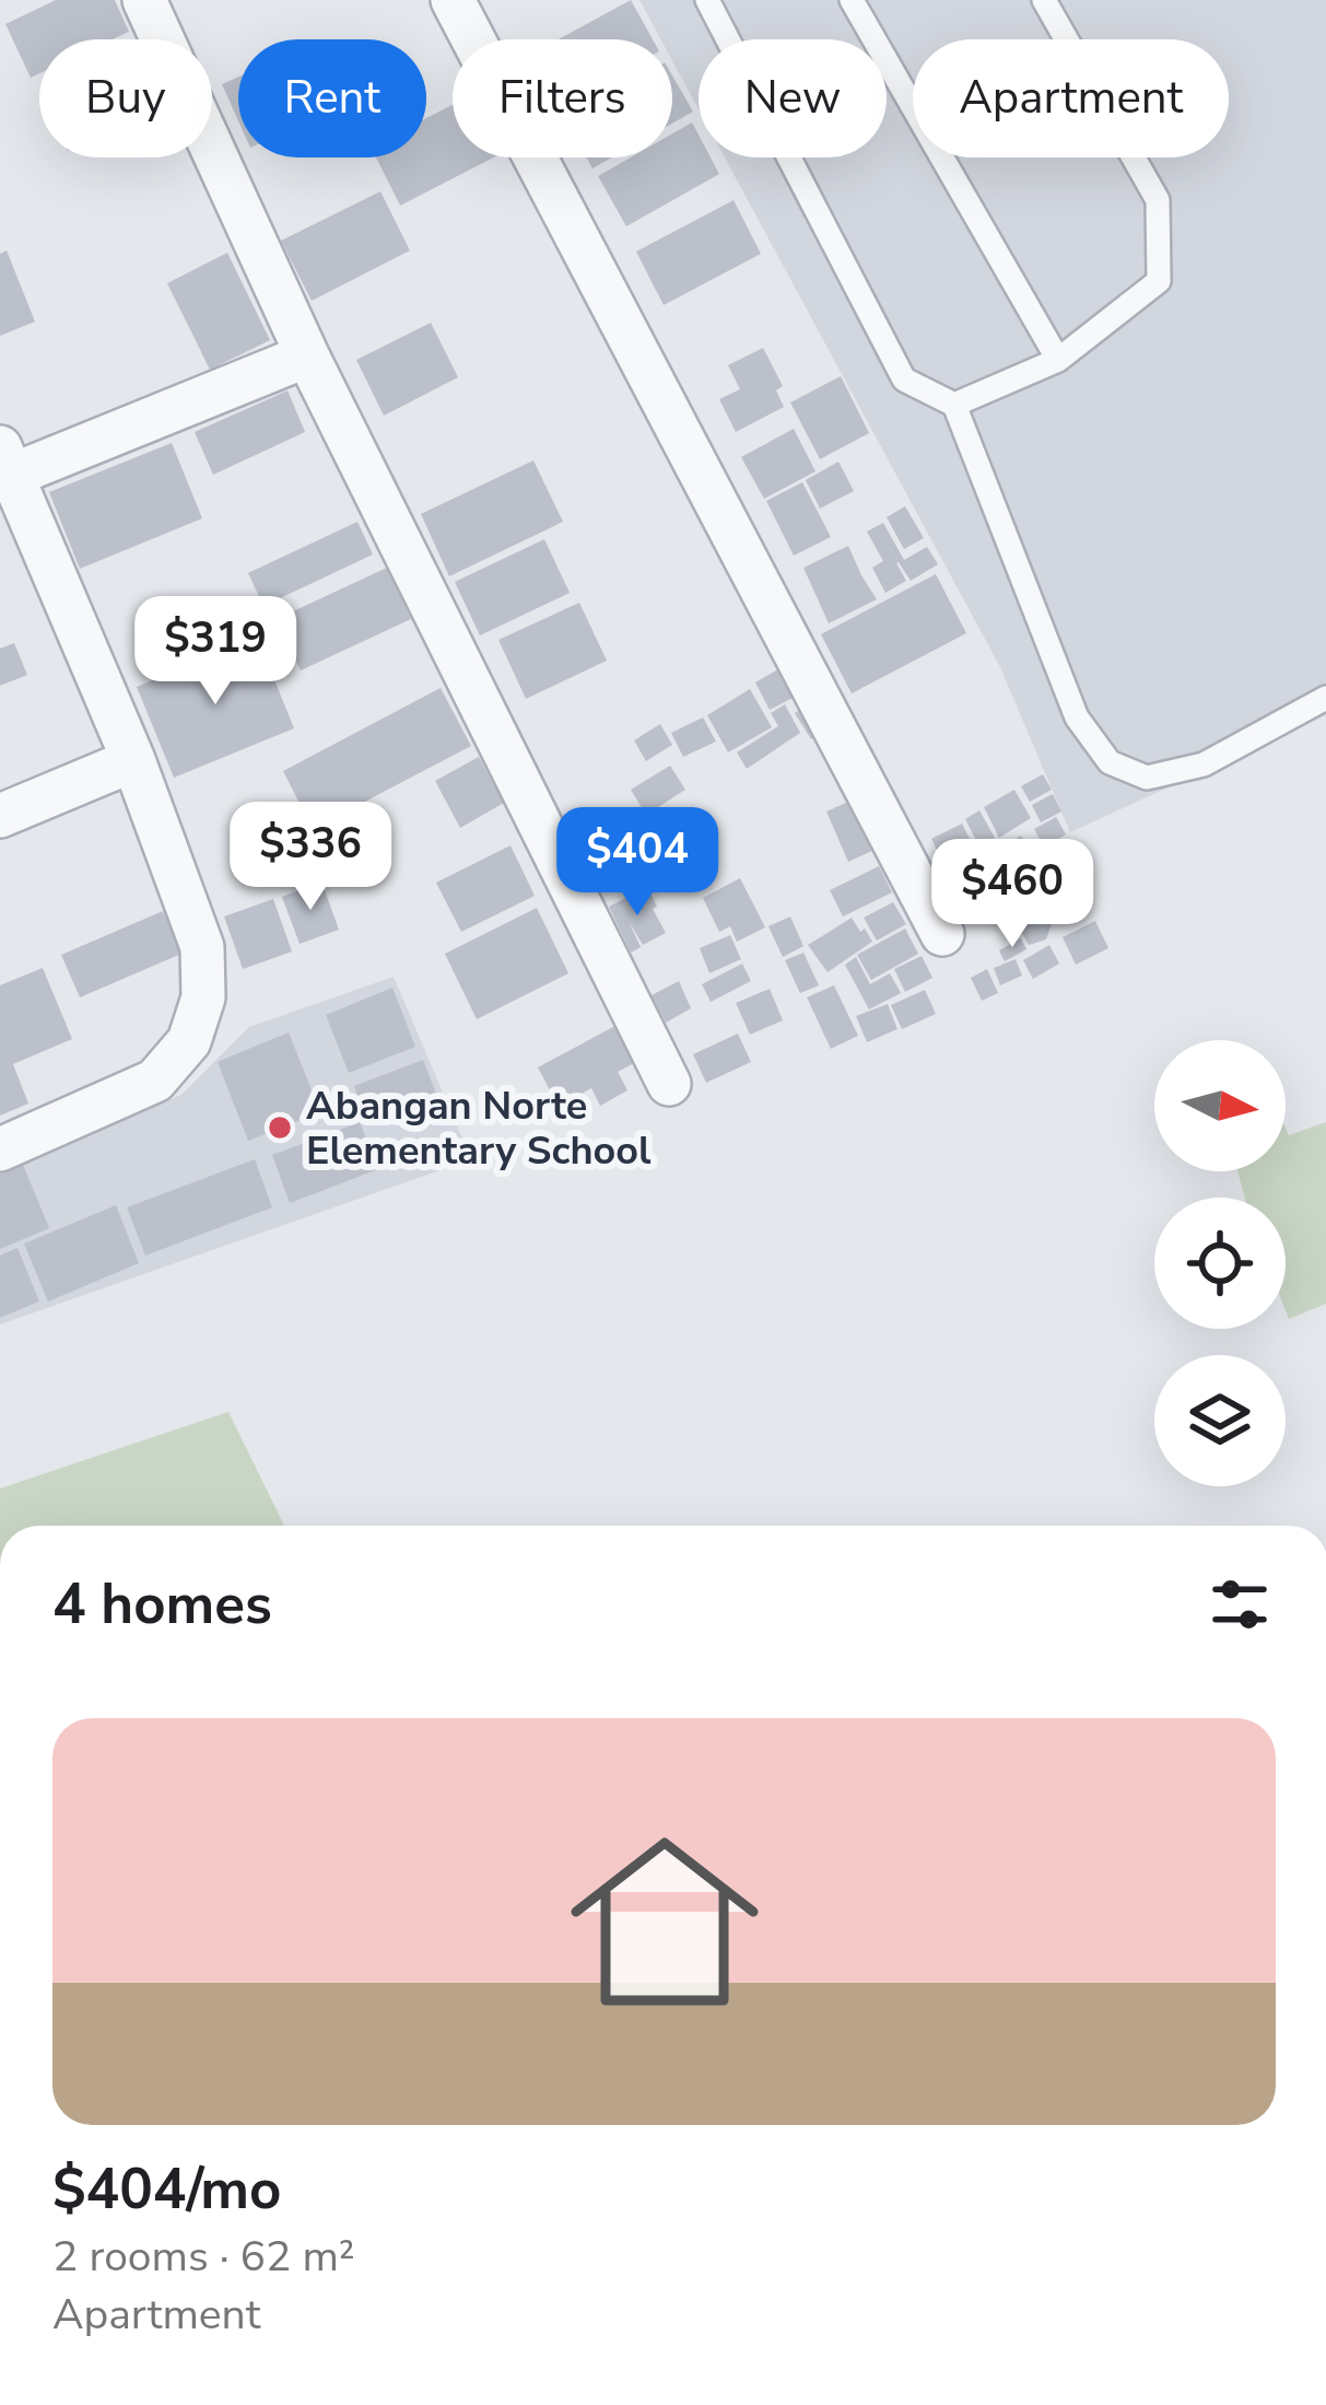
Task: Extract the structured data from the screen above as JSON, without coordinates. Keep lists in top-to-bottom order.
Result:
{
  "places": ["Abangan Norte Elementary School"],
  "north": "right",
  "page": {
    "chip": [
      "Buy",
      "Rent",
      "Filters",
      "New",
      "Apartment"
    ],
    "price": [
      "$319",
      "$336",
      "$404",
      "$460"
    ],
    "heading": "4 homes",
    "list": [
      {
        "name": "$404/mo",
        "note": "2 rooms · 62 m² · Apartment"
      }
    ]
  }
}
